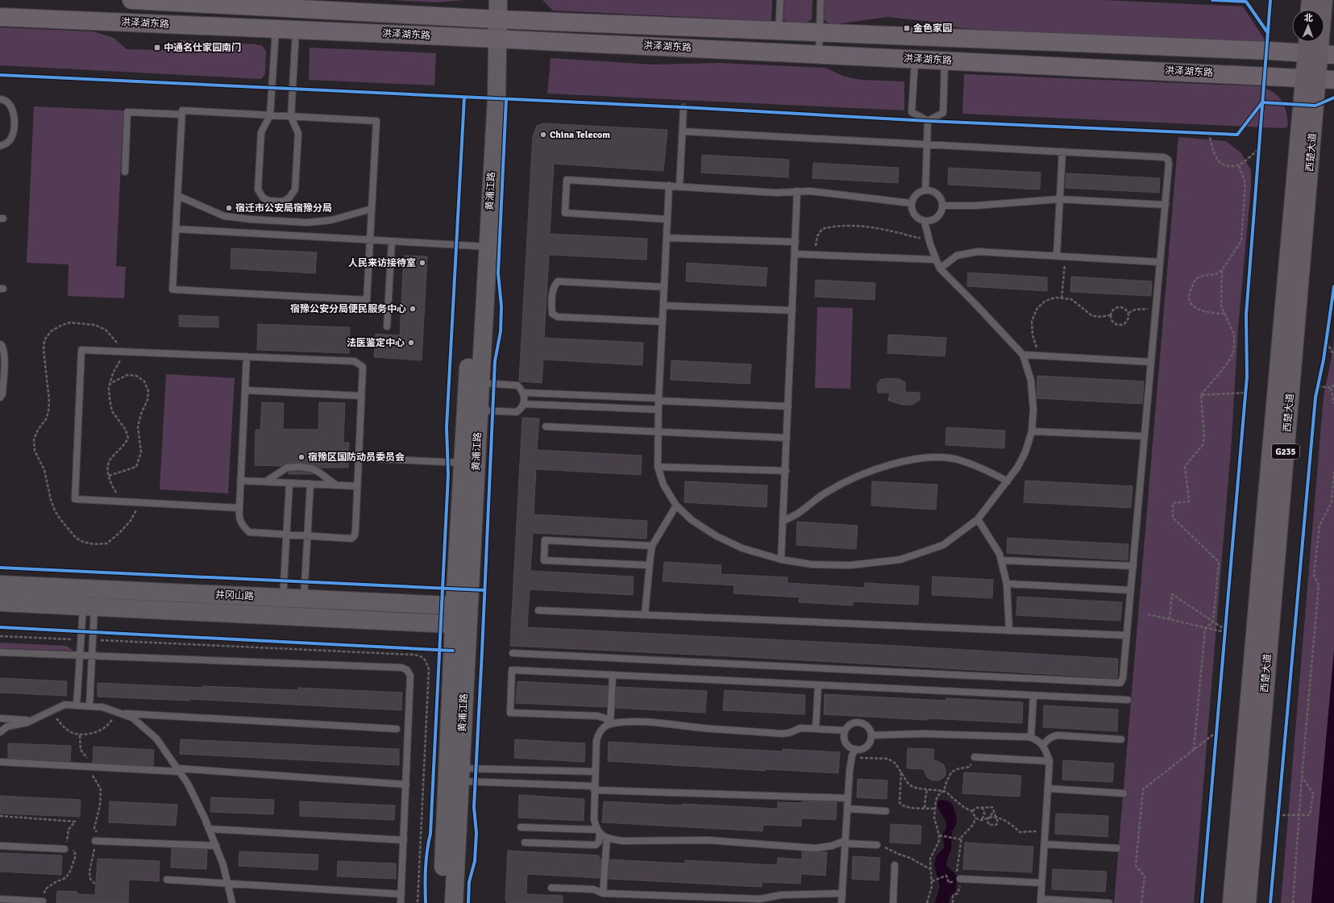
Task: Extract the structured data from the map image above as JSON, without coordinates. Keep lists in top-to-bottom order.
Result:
{
  "streets": {
    "highway": ["西楚大道", "G235"],
    "main road": ["洪泽湖东路"],
    "street": ["黄浦江路", "井冈山路"]
  },
  "crossings": [
    ["洪泽湖东路", "西楚大道"],
    ["洪泽湖东路", "黄浦江路"],
    ["黄浦江路", "井冈山路"]
  ],
  "places": {
    "transit": ["金色家园", "中通名仕家园南门"],
    "other": [
      "China Telecom",
      "宿迁市公安局宿豫分局",
      "人民来访接待室",
      "宿豫公安分局便民服务中心",
      "法医鉴定中心",
      "宿豫区国防动员委员会"
    ]
  },
  "north": "top"
}
